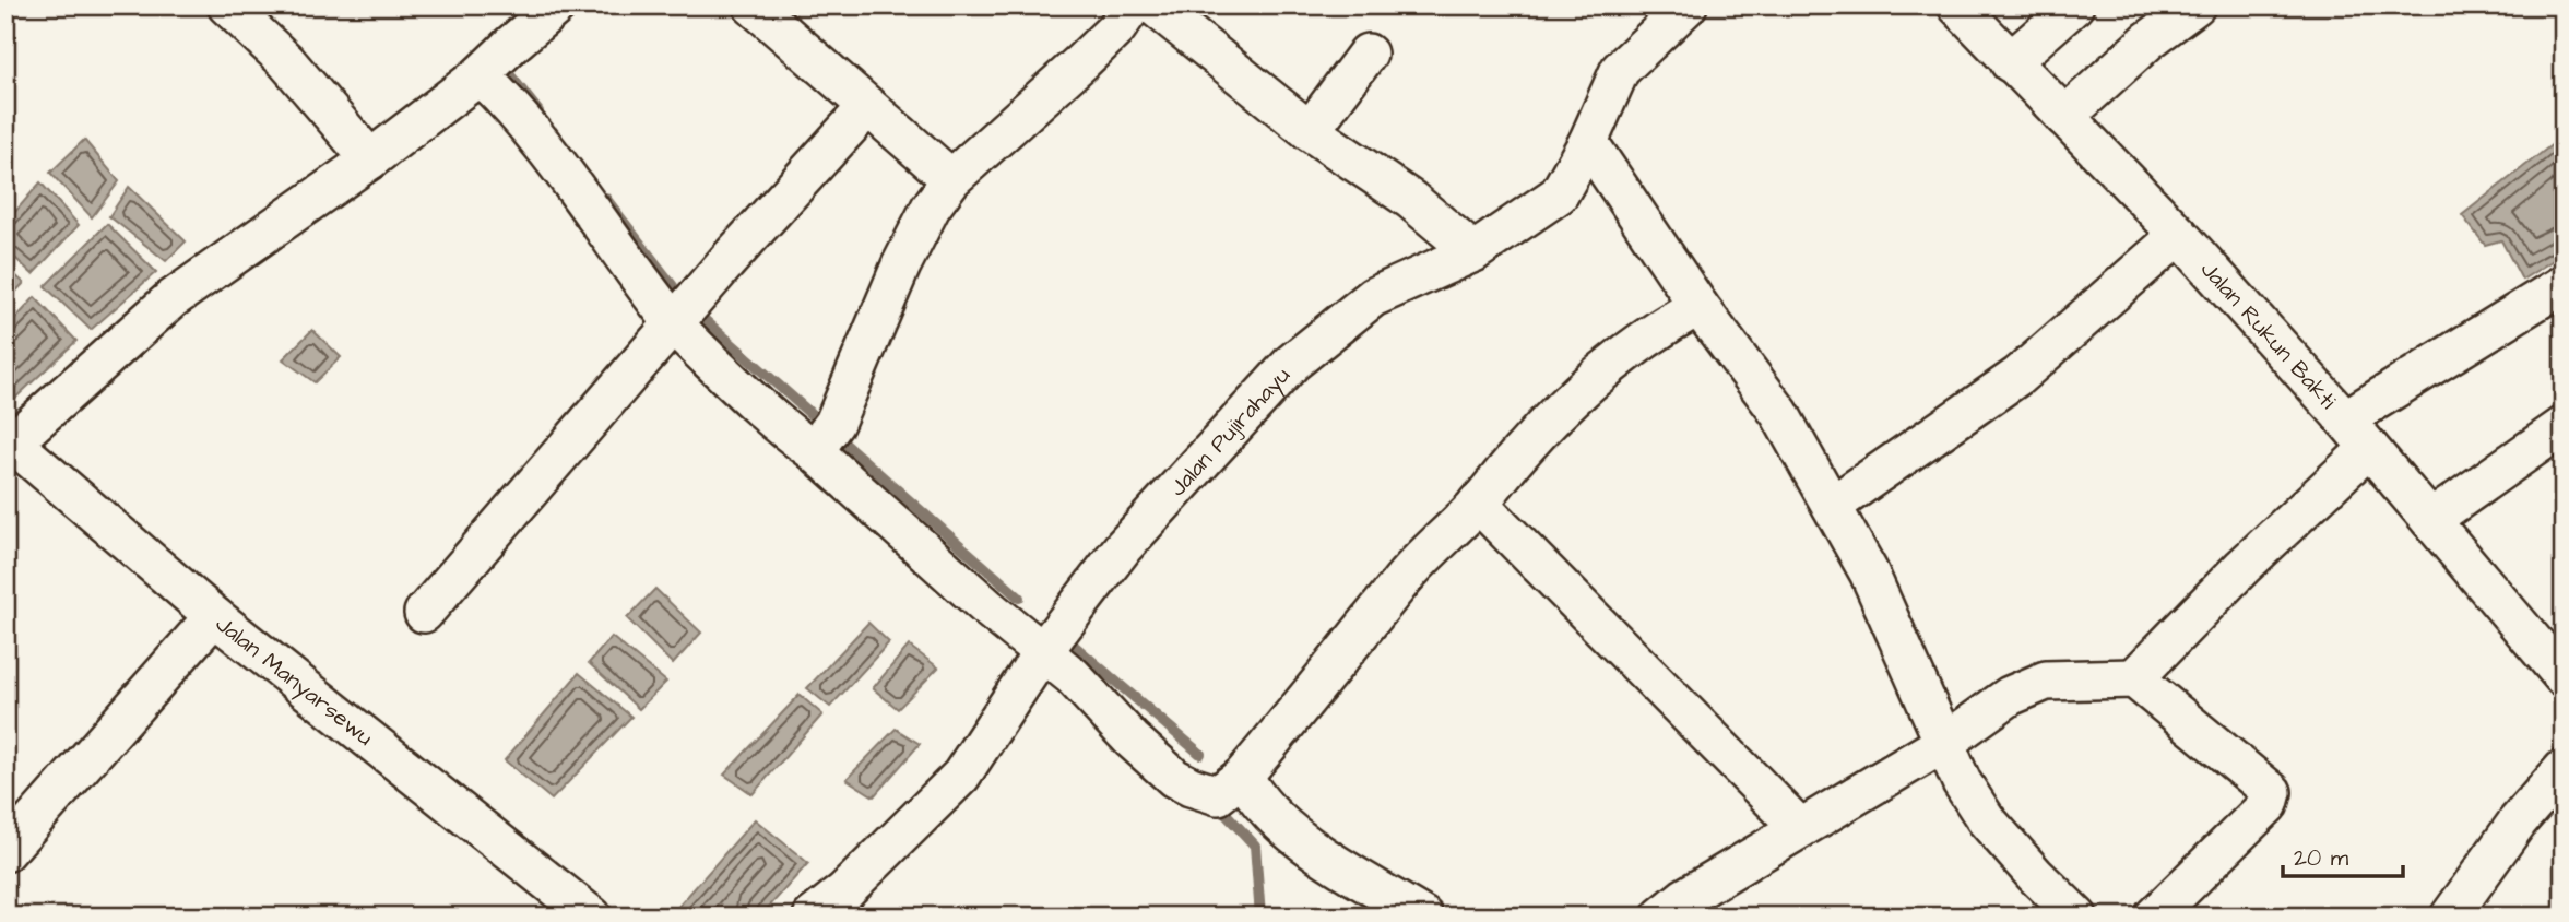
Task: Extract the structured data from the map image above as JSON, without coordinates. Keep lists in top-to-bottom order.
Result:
{
  "streets": {
    "street": ["Jalan Rukun Bakti", "Jalan Pujirahayu", "Jalan Manyarsewu"]
  },
  "scale_bar": "20 m"
}
